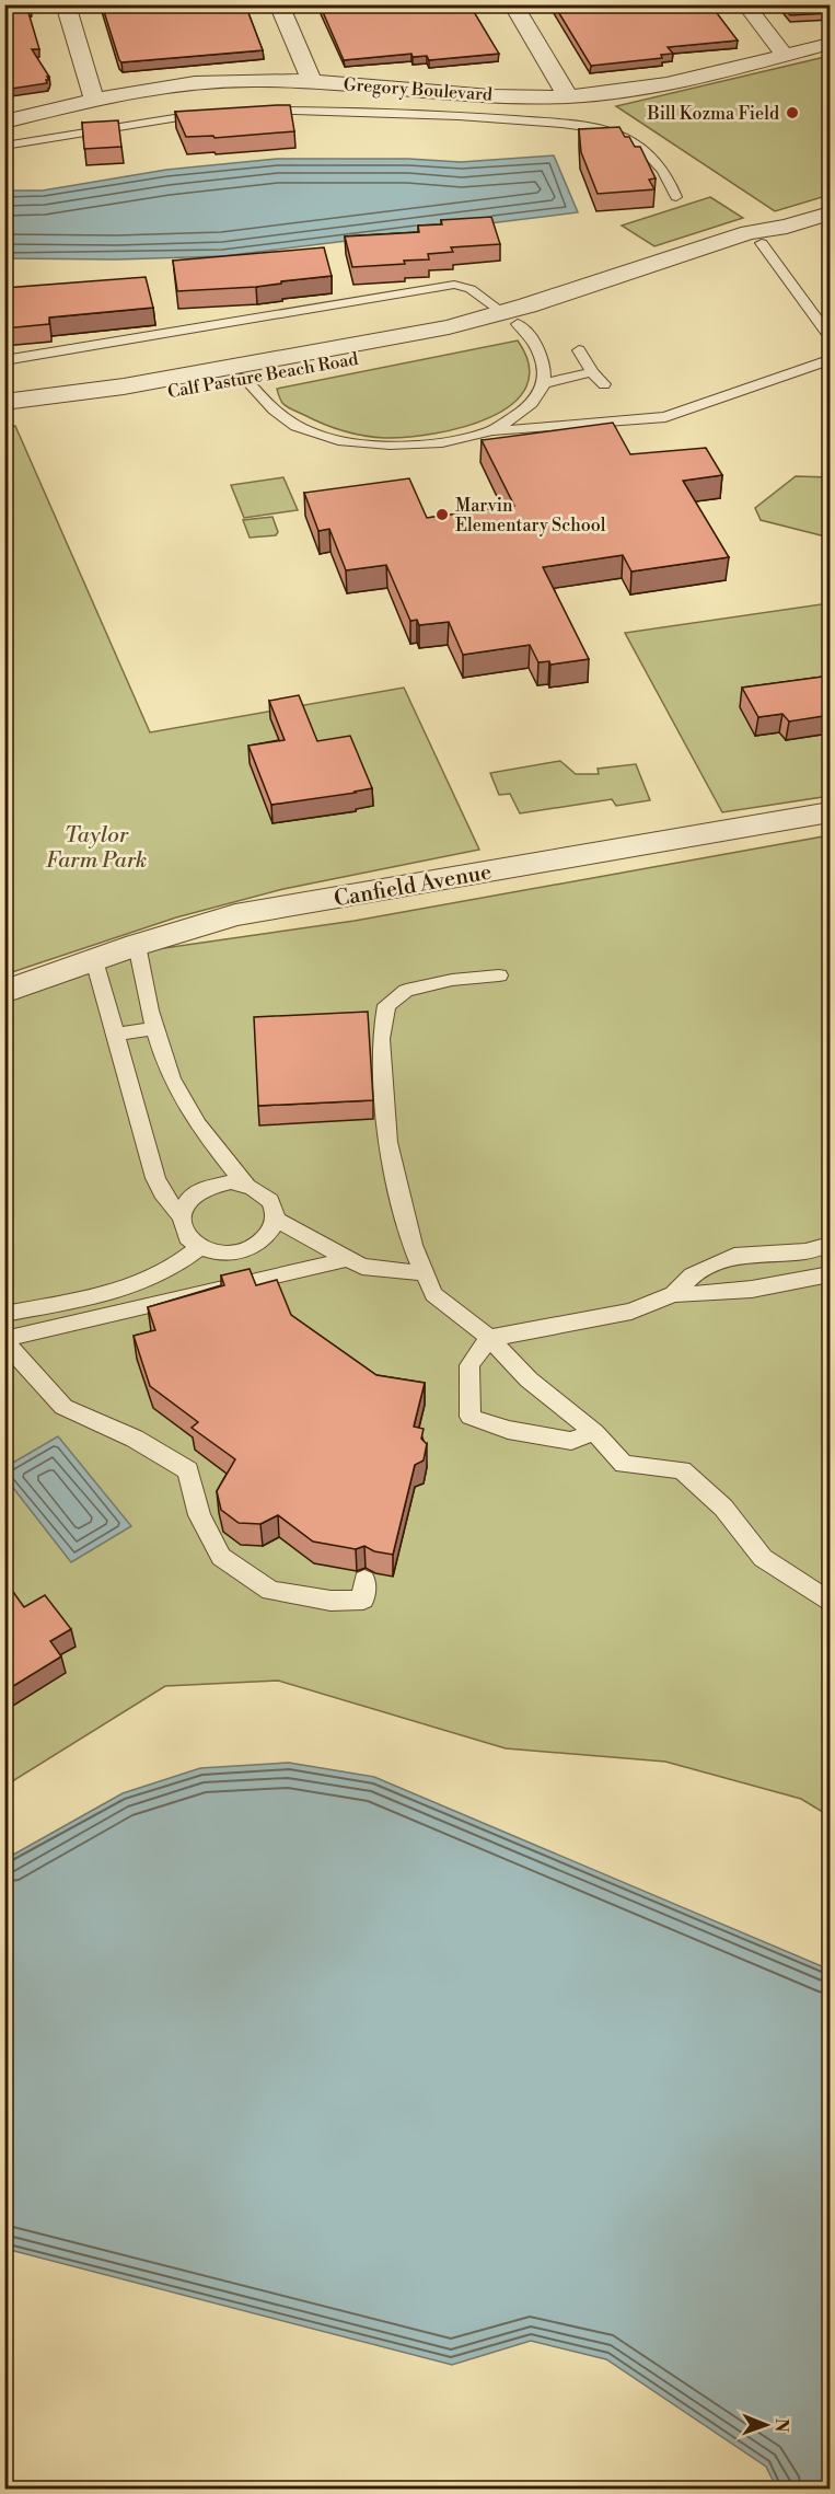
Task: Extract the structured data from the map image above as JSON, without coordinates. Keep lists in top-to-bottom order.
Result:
{
  "streets": {
    "street": ["Gregory Boulevard", "Calf Pasture Beach Road", "Canfield Avenue"]
  },
  "parks": ["Taylor Farm Park"],
  "places": ["Bill Kozma Field", "Marvin Elementary School"],
  "north": "right"
}
